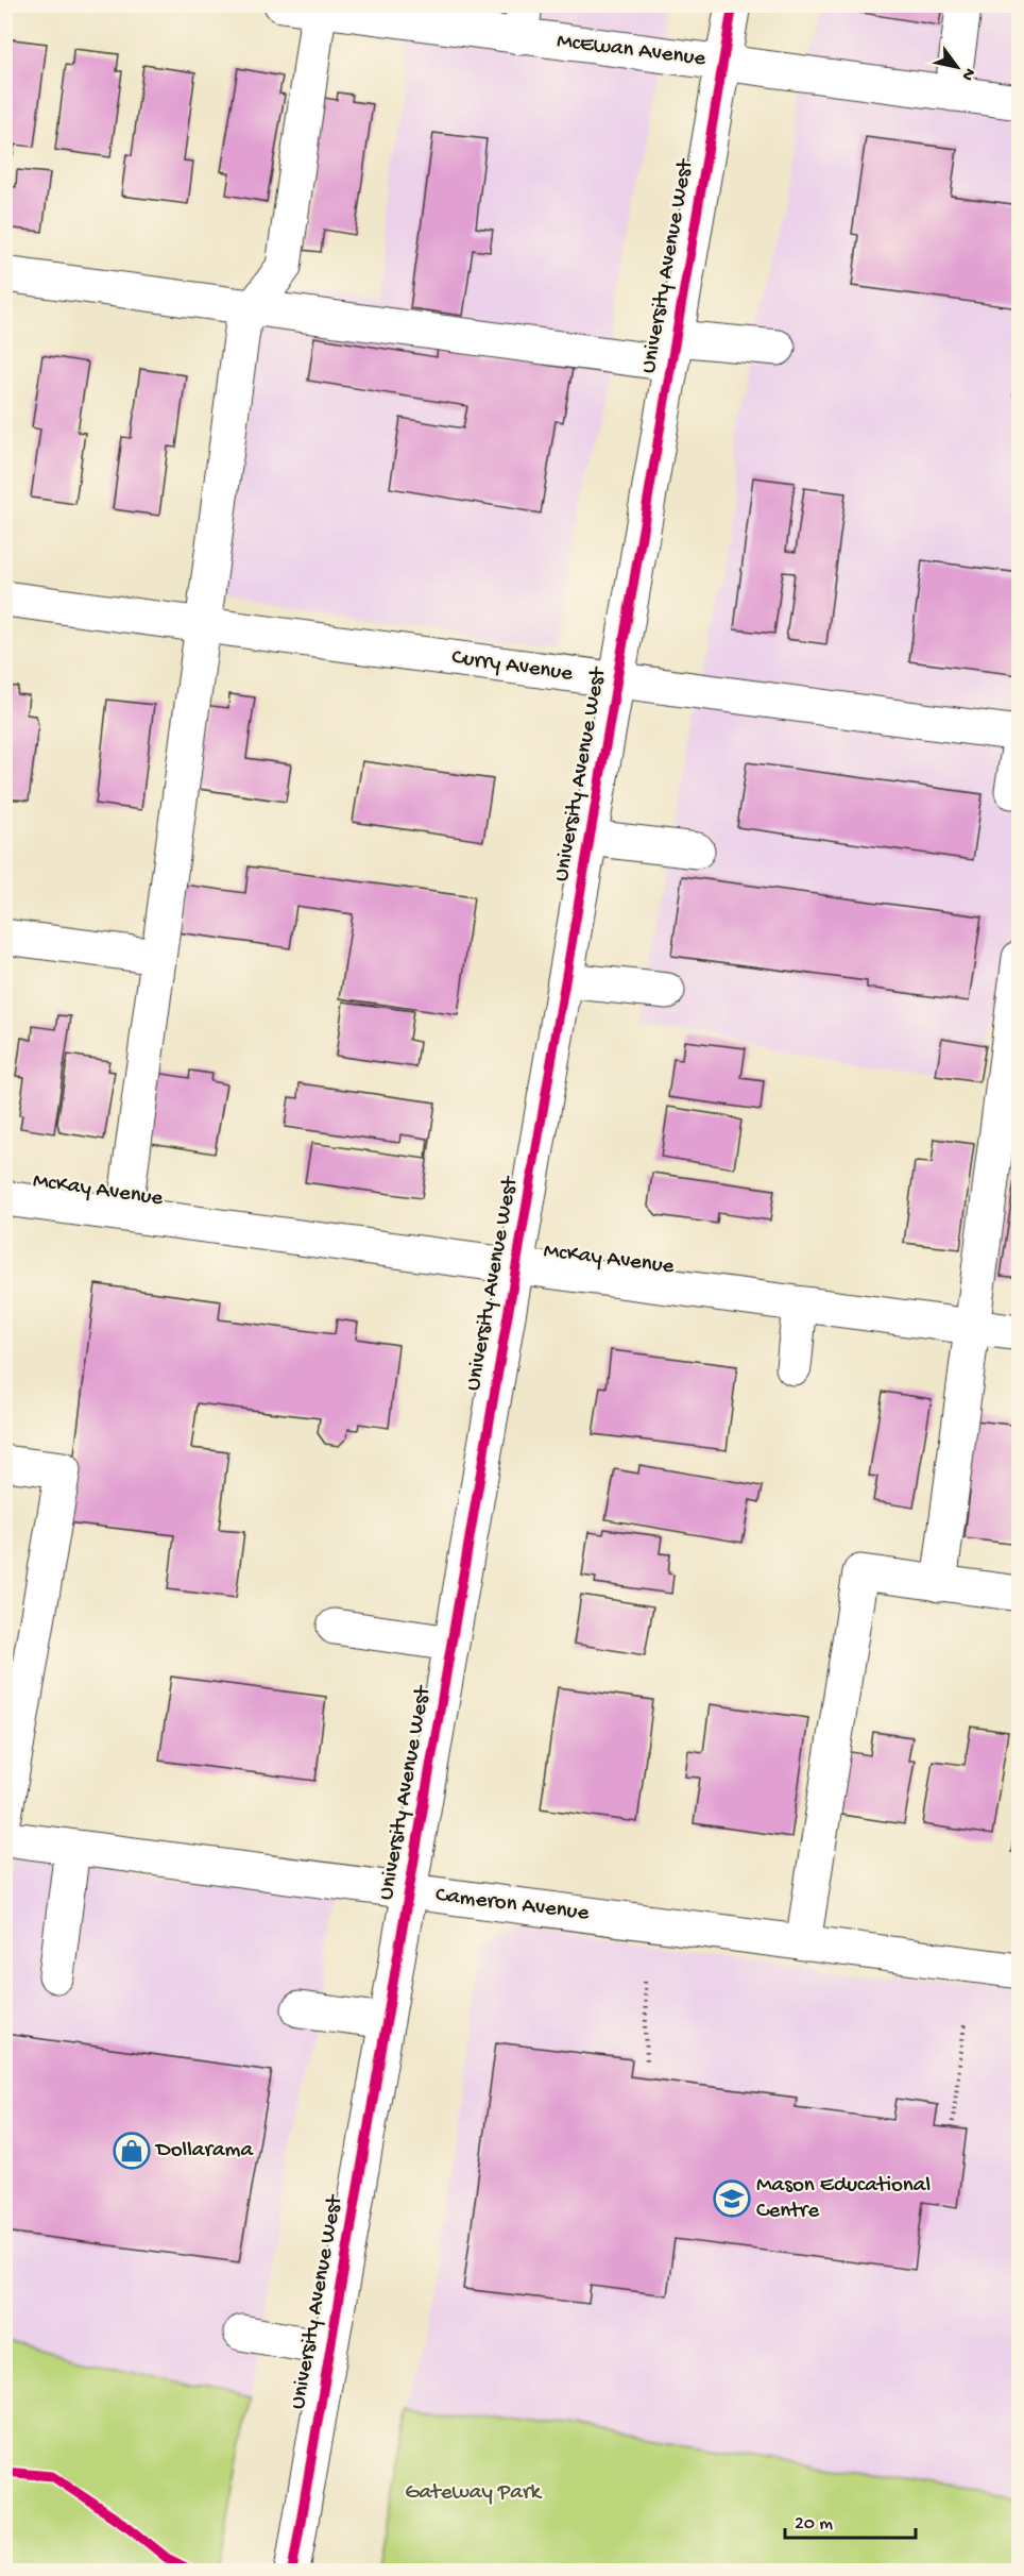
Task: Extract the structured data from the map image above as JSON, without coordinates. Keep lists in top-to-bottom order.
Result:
{
  "streets": {
    "street": [
      "McEwan Avenue",
      "University Avenue West",
      "Curry Avenue",
      "McKay Avenue",
      "Cameron Avenue"
    ]
  },
  "crossings": [
    ["McEwan Avenue", "University Avenue West"],
    ["University Avenue West", "Curry Avenue"],
    ["University Avenue West", "McKay Avenue"],
    ["University Avenue West", "Cameron Avenue"]
  ],
  "parks": ["Gateway Park"],
  "places": {
    "shop": ["Dollarama"],
    "school or university": ["Mason Educational Centre"]
  },
  "scale_bar": "20 m",
  "north": "bottom right"
}
